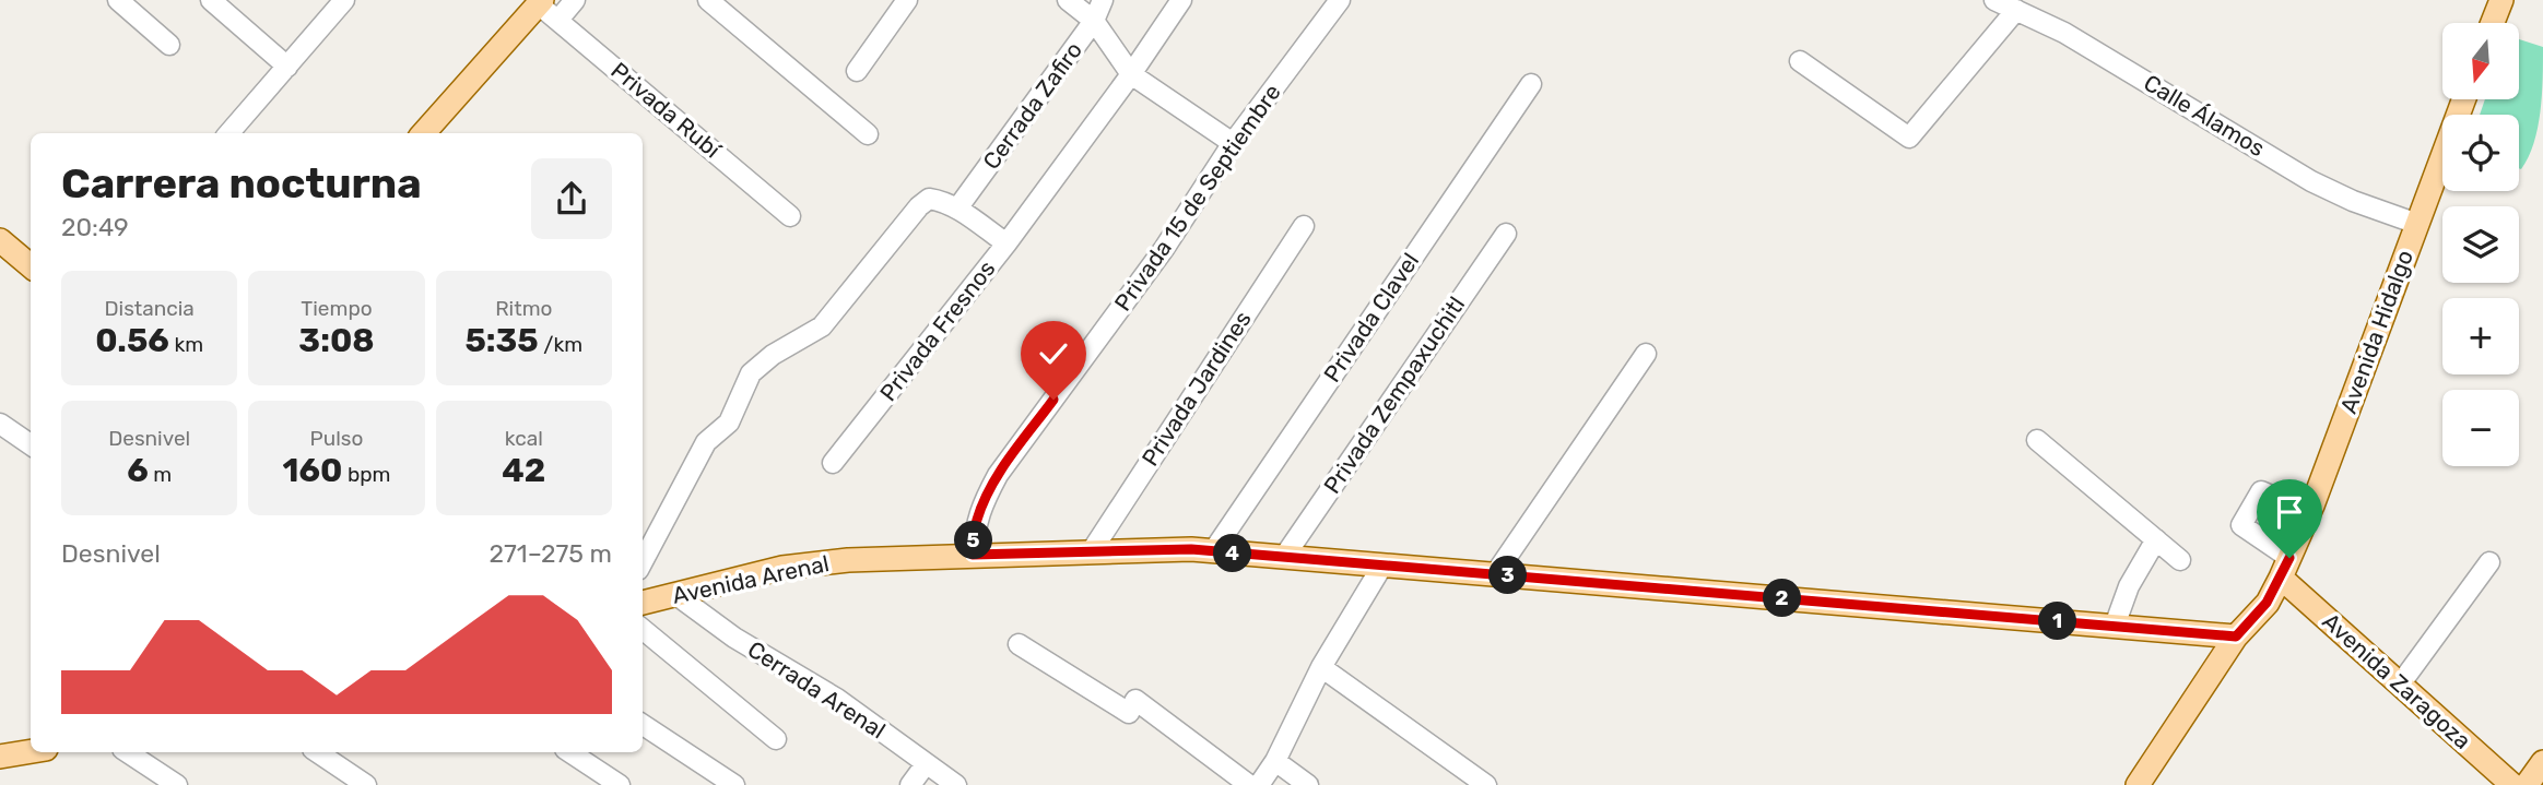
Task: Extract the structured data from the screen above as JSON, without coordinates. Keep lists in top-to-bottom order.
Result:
{
  "streets": {
    "main road": ["Avenida Hidalgo", "Avenida Arenal", "Avenida Zaragoza"],
    "street": [
      "Cerrada Zafiro",
      "Privada Rubí",
      "Calle Álamos",
      "Privada 15 de Septiembre",
      "Privada Clavel",
      "Privada Fresnos",
      "Privada Jardines",
      "Privada Zempaxuchitl",
      "Cerrada Arenal"
    ]
  },
  "crossings": [
    ["Cerrada Zafiro", "Privada Fresnos"],
    ["Calle Álamos", "Avenida Hidalgo"],
    ["Privada 15 de Septiembre", "Avenida Arenal"],
    ["Privada Clavel", "Avenida Arenal"],
    ["Avenida Hidalgo", "Avenida Arenal"],
    ["Avenida Hidalgo", "Avenida Zaragoza"],
    ["Privada Jardines", "Avenida Arenal"],
    ["Privada Zempaxuchitl", "Avenida Arenal"],
    ["Avenida Arenal", "Cerrada Arenal"]
  ],
  "north": "bottom",
  "page": {
    "map_buttons": ["+", "−"],
    "heading": ["Carrera nocturna", "20:49"],
    "stats": [
      ["Distancia", "0.56 km"],
      ["Tiempo", "3:08"],
      ["Ritmo", "5:35 /km"],
      ["Desnivel", "6 m"],
      ["Pulso", "160 bpm"],
      ["kcal", "42"]
    ],
    "pins": [
      "5",
      "4",
      "3",
      "2",
      "1"
    ],
    "chart": ["Desnivel", "271–275 m"]
  }
}
